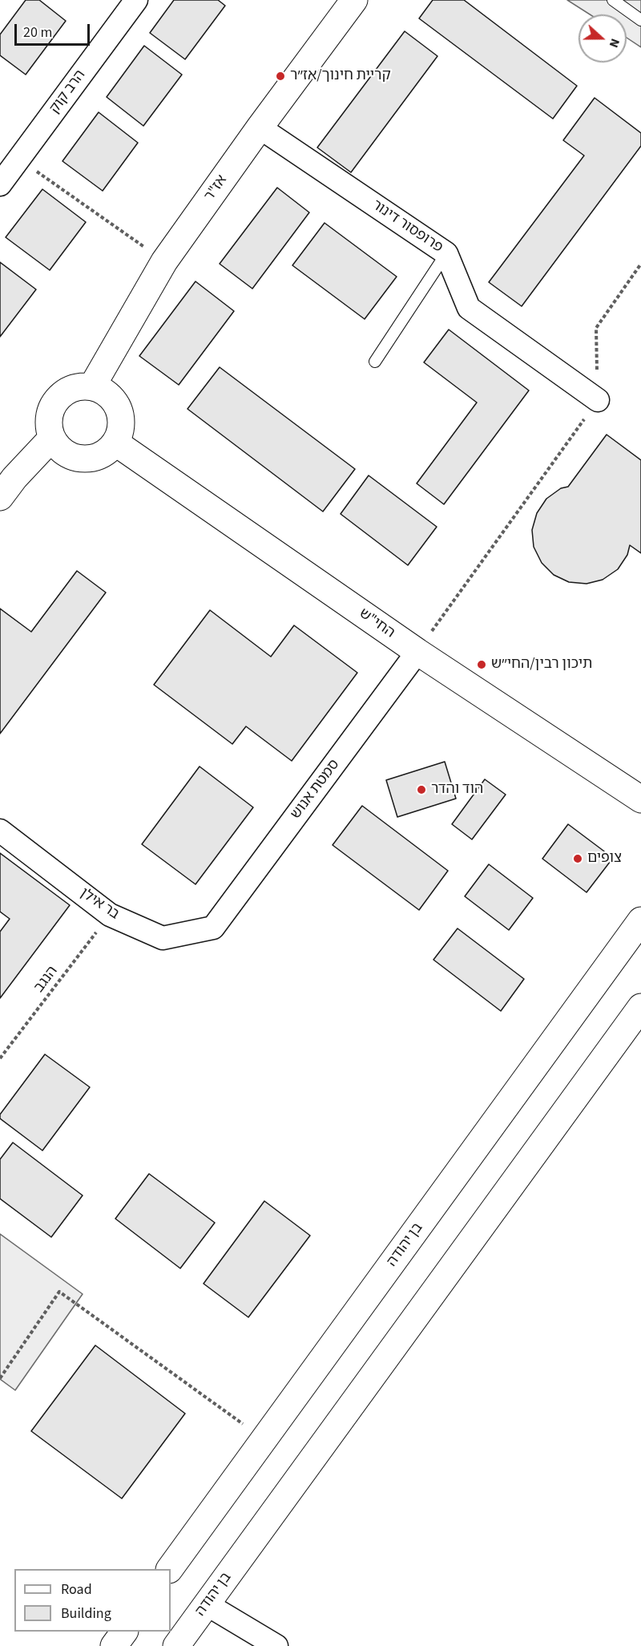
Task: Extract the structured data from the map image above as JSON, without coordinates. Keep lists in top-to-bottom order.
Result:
{
  "streets": {
    "main road": ["אז\"ר", "החי\"ש", "בן יהודה"],
    "street": [
      "הרב קוק",
      "פרופסור דינור",
      "סמטת אנוש",
      "בר אילן"
    ],
    "path": ["הנגב"]
  },
  "crossings": [
    ["אז\"ר", "פרופסור דינור"],
    ["אז\"ר", "החי\"ש"],
    ["החי\"ש", "סמטת אנוש"],
    ["סמטת אנוש", "בר אילן"],
    ["בר אילן", "הנגב"]
  ],
  "places": [
    "קריית חינוך/אז״ר",
    "תיכון רבין/החי״ש",
    "הוד והדר",
    "צופים"
  ],
  "legend": ["Road", "Building"],
  "scale_bar": "20 m",
  "north": "right"
}
